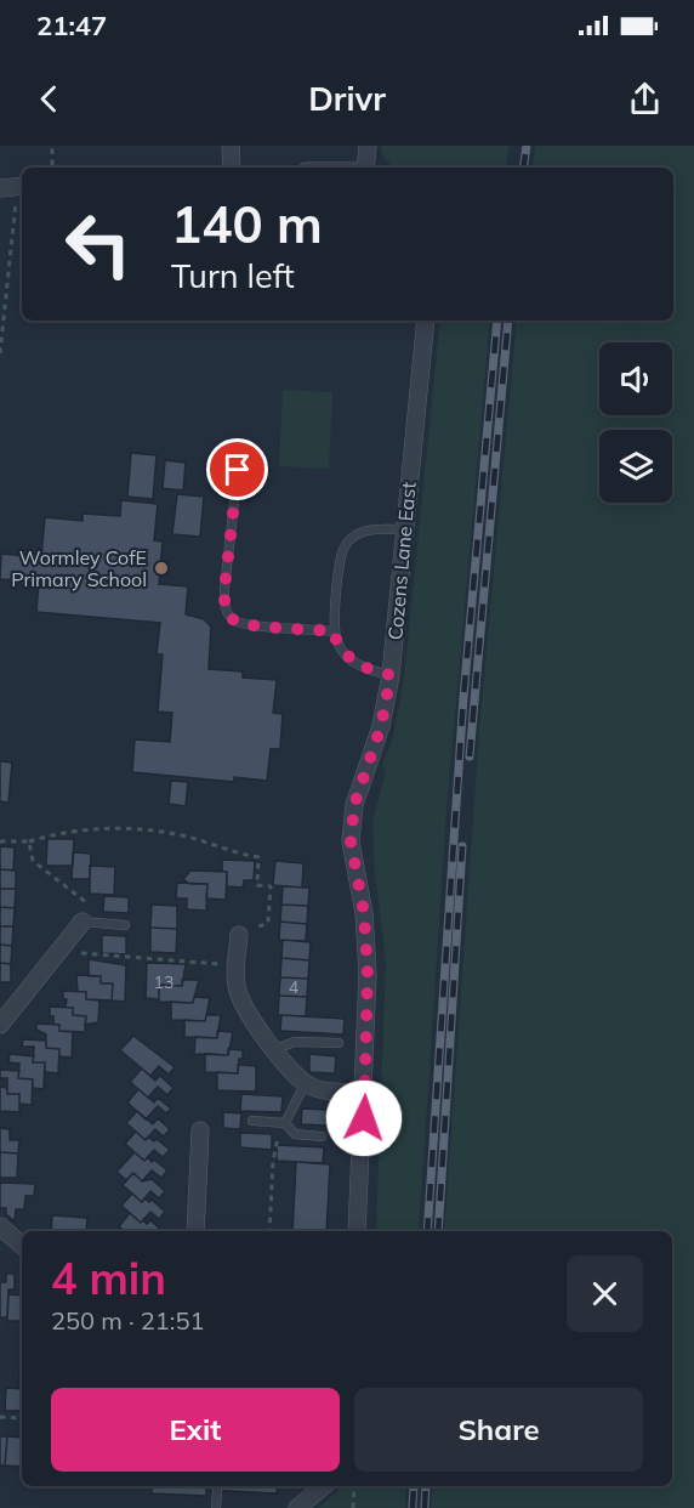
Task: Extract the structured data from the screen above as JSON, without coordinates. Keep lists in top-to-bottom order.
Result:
{
  "streets": {
    "street": ["Cozens Lane East"]
  },
  "places": ["Wormley CofE Primary School"],
  "house_numbers": ["13", "4"],
  "page": {
    "status": "21:47",
    "header": "Drivr",
    "turn": ["140 m", "Turn left"],
    "heading": ["4 min", "250 m · 21:51"],
    "buttons": ["Exit", "Share"]
  }
}
